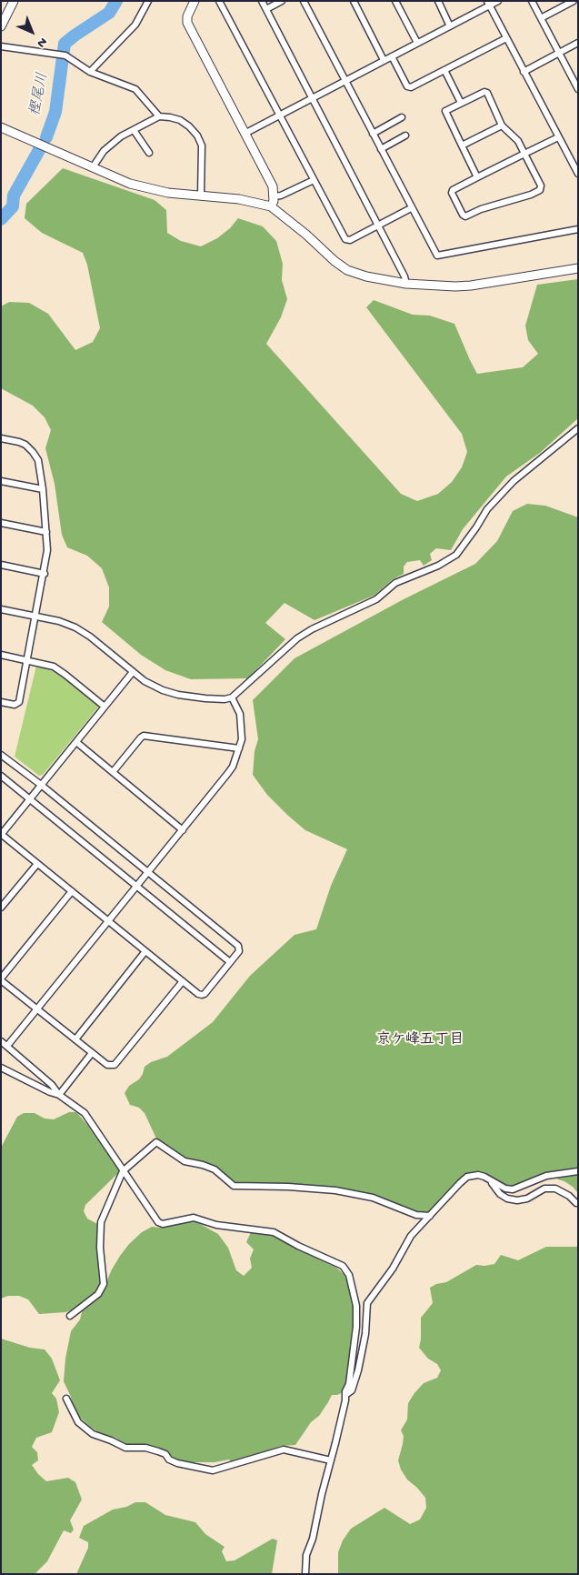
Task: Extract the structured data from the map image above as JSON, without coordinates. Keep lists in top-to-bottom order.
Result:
{
  "districts": ["京ケ峰五丁目"],
  "water": ["樫尾川"],
  "north": "bottom right"
}
